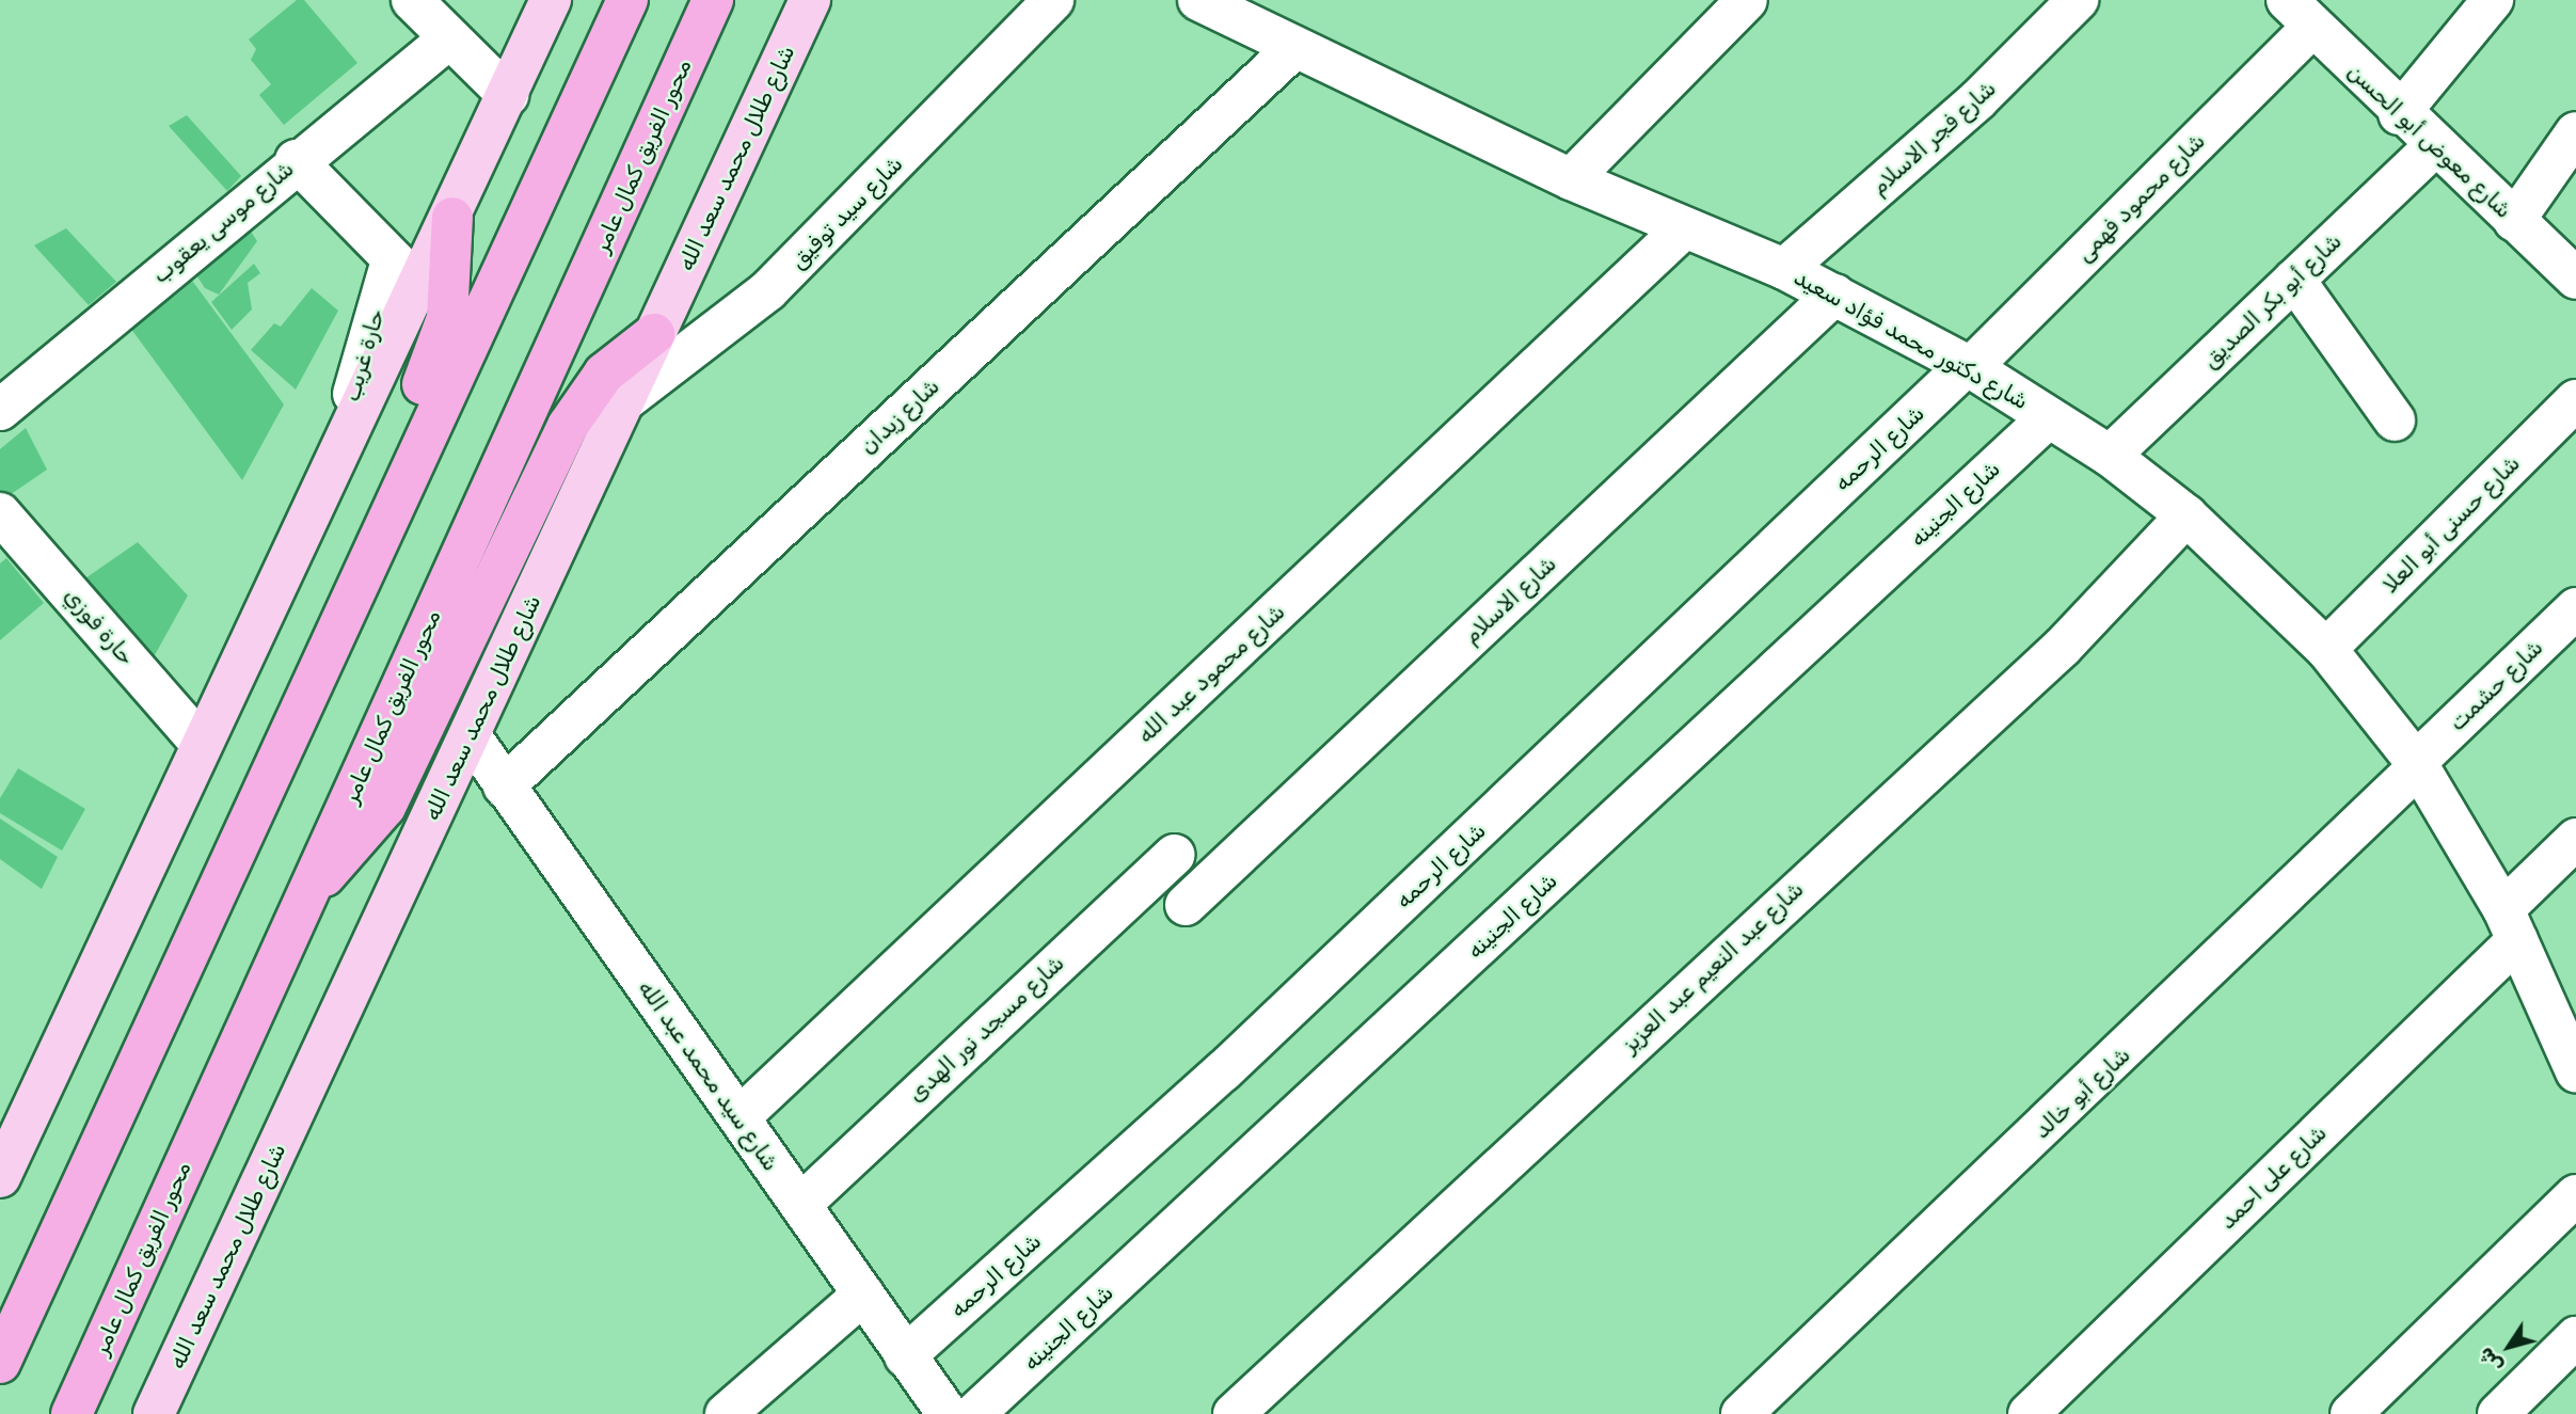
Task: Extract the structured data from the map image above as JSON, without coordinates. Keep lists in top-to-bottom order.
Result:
{
  "streets": {
    "highway": ["محور الفريق كمال عامر"],
    "main road": ["شارع طلال محمد سعد الله"],
    "street": [
      "شارع فجر الاسلام",
      "شارع معوض أبو الحسن",
      "شارع محمود فهمى",
      "شارع سيد توفيق",
      "شارع موسى يعقوب",
      "شارع أبو بكر الصديق",
      "شارع دكتور محمد فؤاد سعيد",
      "شارع زيدان",
      "شارع الرحمه",
      "شارع الجنينه",
      "شارع حسنى أبو العلا",
      "شارع الاسلام",
      "حارة فوزي",
      "شارع محمود عبد الله",
      "شارع حشمت",
      "شارع عبد النعيم عبد العزيز",
      "شارع مسجد نور الهدى",
      "شارع سيد محمد عبد الله",
      "شارع أبو خالد",
      "شارع على احمد"
    ]
  },
  "crossings": [
    ["شارع فجر الاسلام", "شارع دكتور محمد فؤاد سعيد"],
    ["شارع معوض أبو الحسن", "شارع محمود فهمى"],
    ["شارع معوض أبو الحسن", "شارع أبو بكر الصديق"],
    ["شارع طلال محمد سعد الله", "شارع سيد توفيق"],
    ["شارع طلال محمد سعد الله", "شارع سيد محمد عبد الله"],
    ["شارع محمود فهمى", "شارع دكتور محمد فؤاد سعيد"],
    ["شارع محمود فهمى", "شارع الرحمه"],
    ["شارع أبو بكر الصديق", "شارع دكتور محمد فؤاد سعيد"],
    ["شارع دكتور محمد فؤاد سعيد", "شارع زيدان"],
    ["شارع دكتور محمد فؤاد سعيد", "شارع الرحمه"],
    ["شارع دكتور محمد فؤاد سعيد", "شارع الجنينه"],
    ["شارع دكتور محمد فؤاد سعيد", "شارع حسنى أبو العلا"],
    ["شارع دكتور محمد فؤاد سعيد", "شارع الاسلام"],
    ["شارع دكتور محمد فؤاد سعيد", "شارع محمود عبد الله"],
    ["شارع دكتور محمد فؤاد سعيد", "شارع حشمت"],
    ["شارع دكتور محمد فؤاد سعيد", "شارع عبد النعيم عبد العزيز"],
    ["شارع دكتور محمد فؤاد سعيد", "شارع أبو خالد"],
    ["شارع دكتور محمد فؤاد سعيد", "شارع على احمد"],
    ["شارع زيدان", "شارع سيد محمد عبد الله"],
    ["شارع الرحمه", "شارع سيد محمد عبد الله"],
    ["شارع محمود عبد الله", "شارع سيد محمد عبد الله"],
    ["شارع حشمت", "شارع أبو خالد"],
    ["شارع مسجد نور الهدى", "شارع سيد محمد عبد الله"]
  ],
  "north": "bottom left"
}
